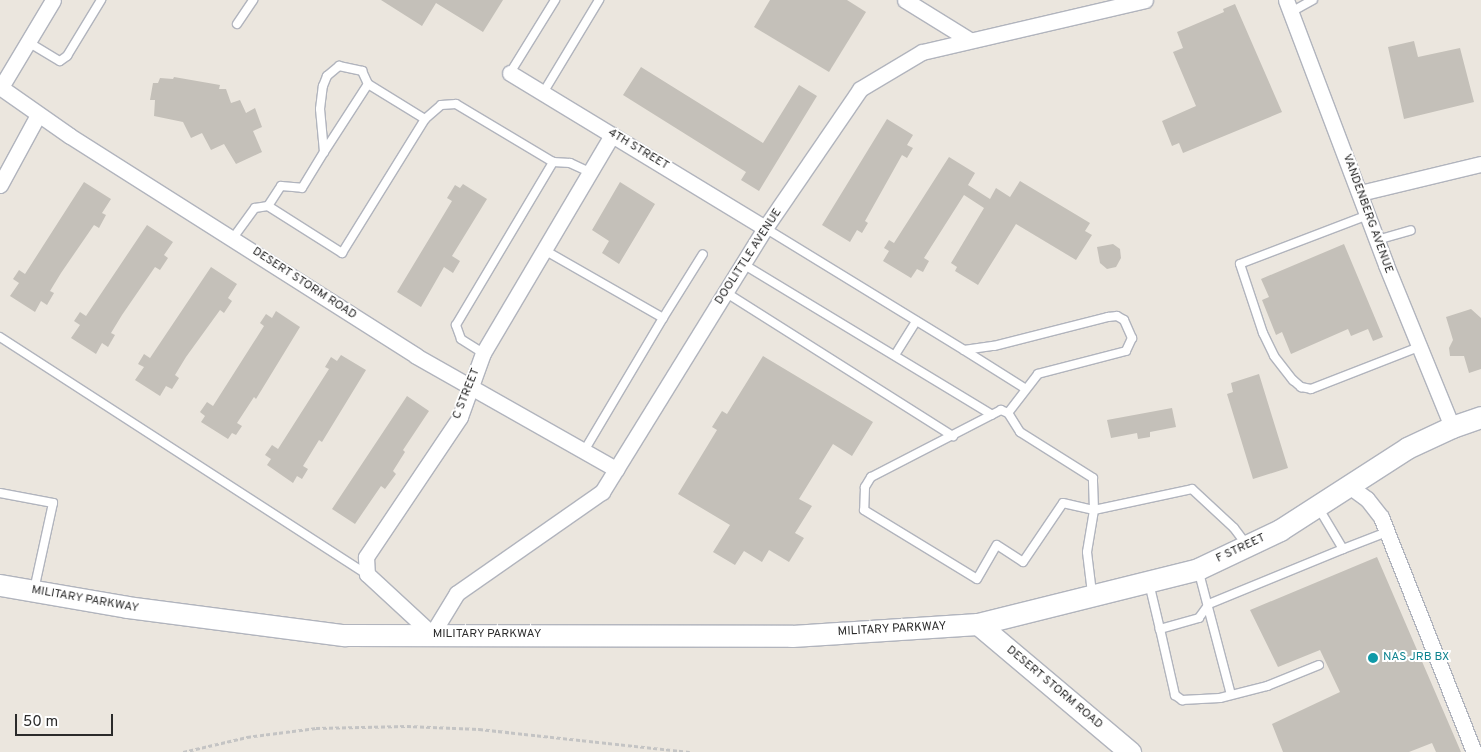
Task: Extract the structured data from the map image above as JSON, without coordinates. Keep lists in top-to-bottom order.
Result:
{
  "streets": {
    "street": [
      "4TH STREET",
      "VANDENBERG AVENUE",
      "DOOLITTLE AVENUE",
      "DESERT STORM ROAD",
      "C STREET",
      "F STREET",
      "MILITARY PARKWAY"
    ]
  },
  "crossings": [
    ["4TH STREET", "DOOLITTLE AVENUE"],
    ["4TH STREET", "C STREET"],
    ["VANDENBERG AVENUE", "F STREET"],
    ["DOOLITTLE AVENUE", "DESERT STORM ROAD"],
    ["DOOLITTLE AVENUE", "MILITARY PARKWAY"],
    ["DESERT STORM ROAD", "C STREET"],
    ["DESERT STORM ROAD", "F STREET"],
    ["DESERT STORM ROAD", "MILITARY PARKWAY"],
    ["F STREET", "MILITARY PARKWAY"]
  ],
  "places": ["NAS JRB BX"],
  "scale_bar": "50 m"
}
